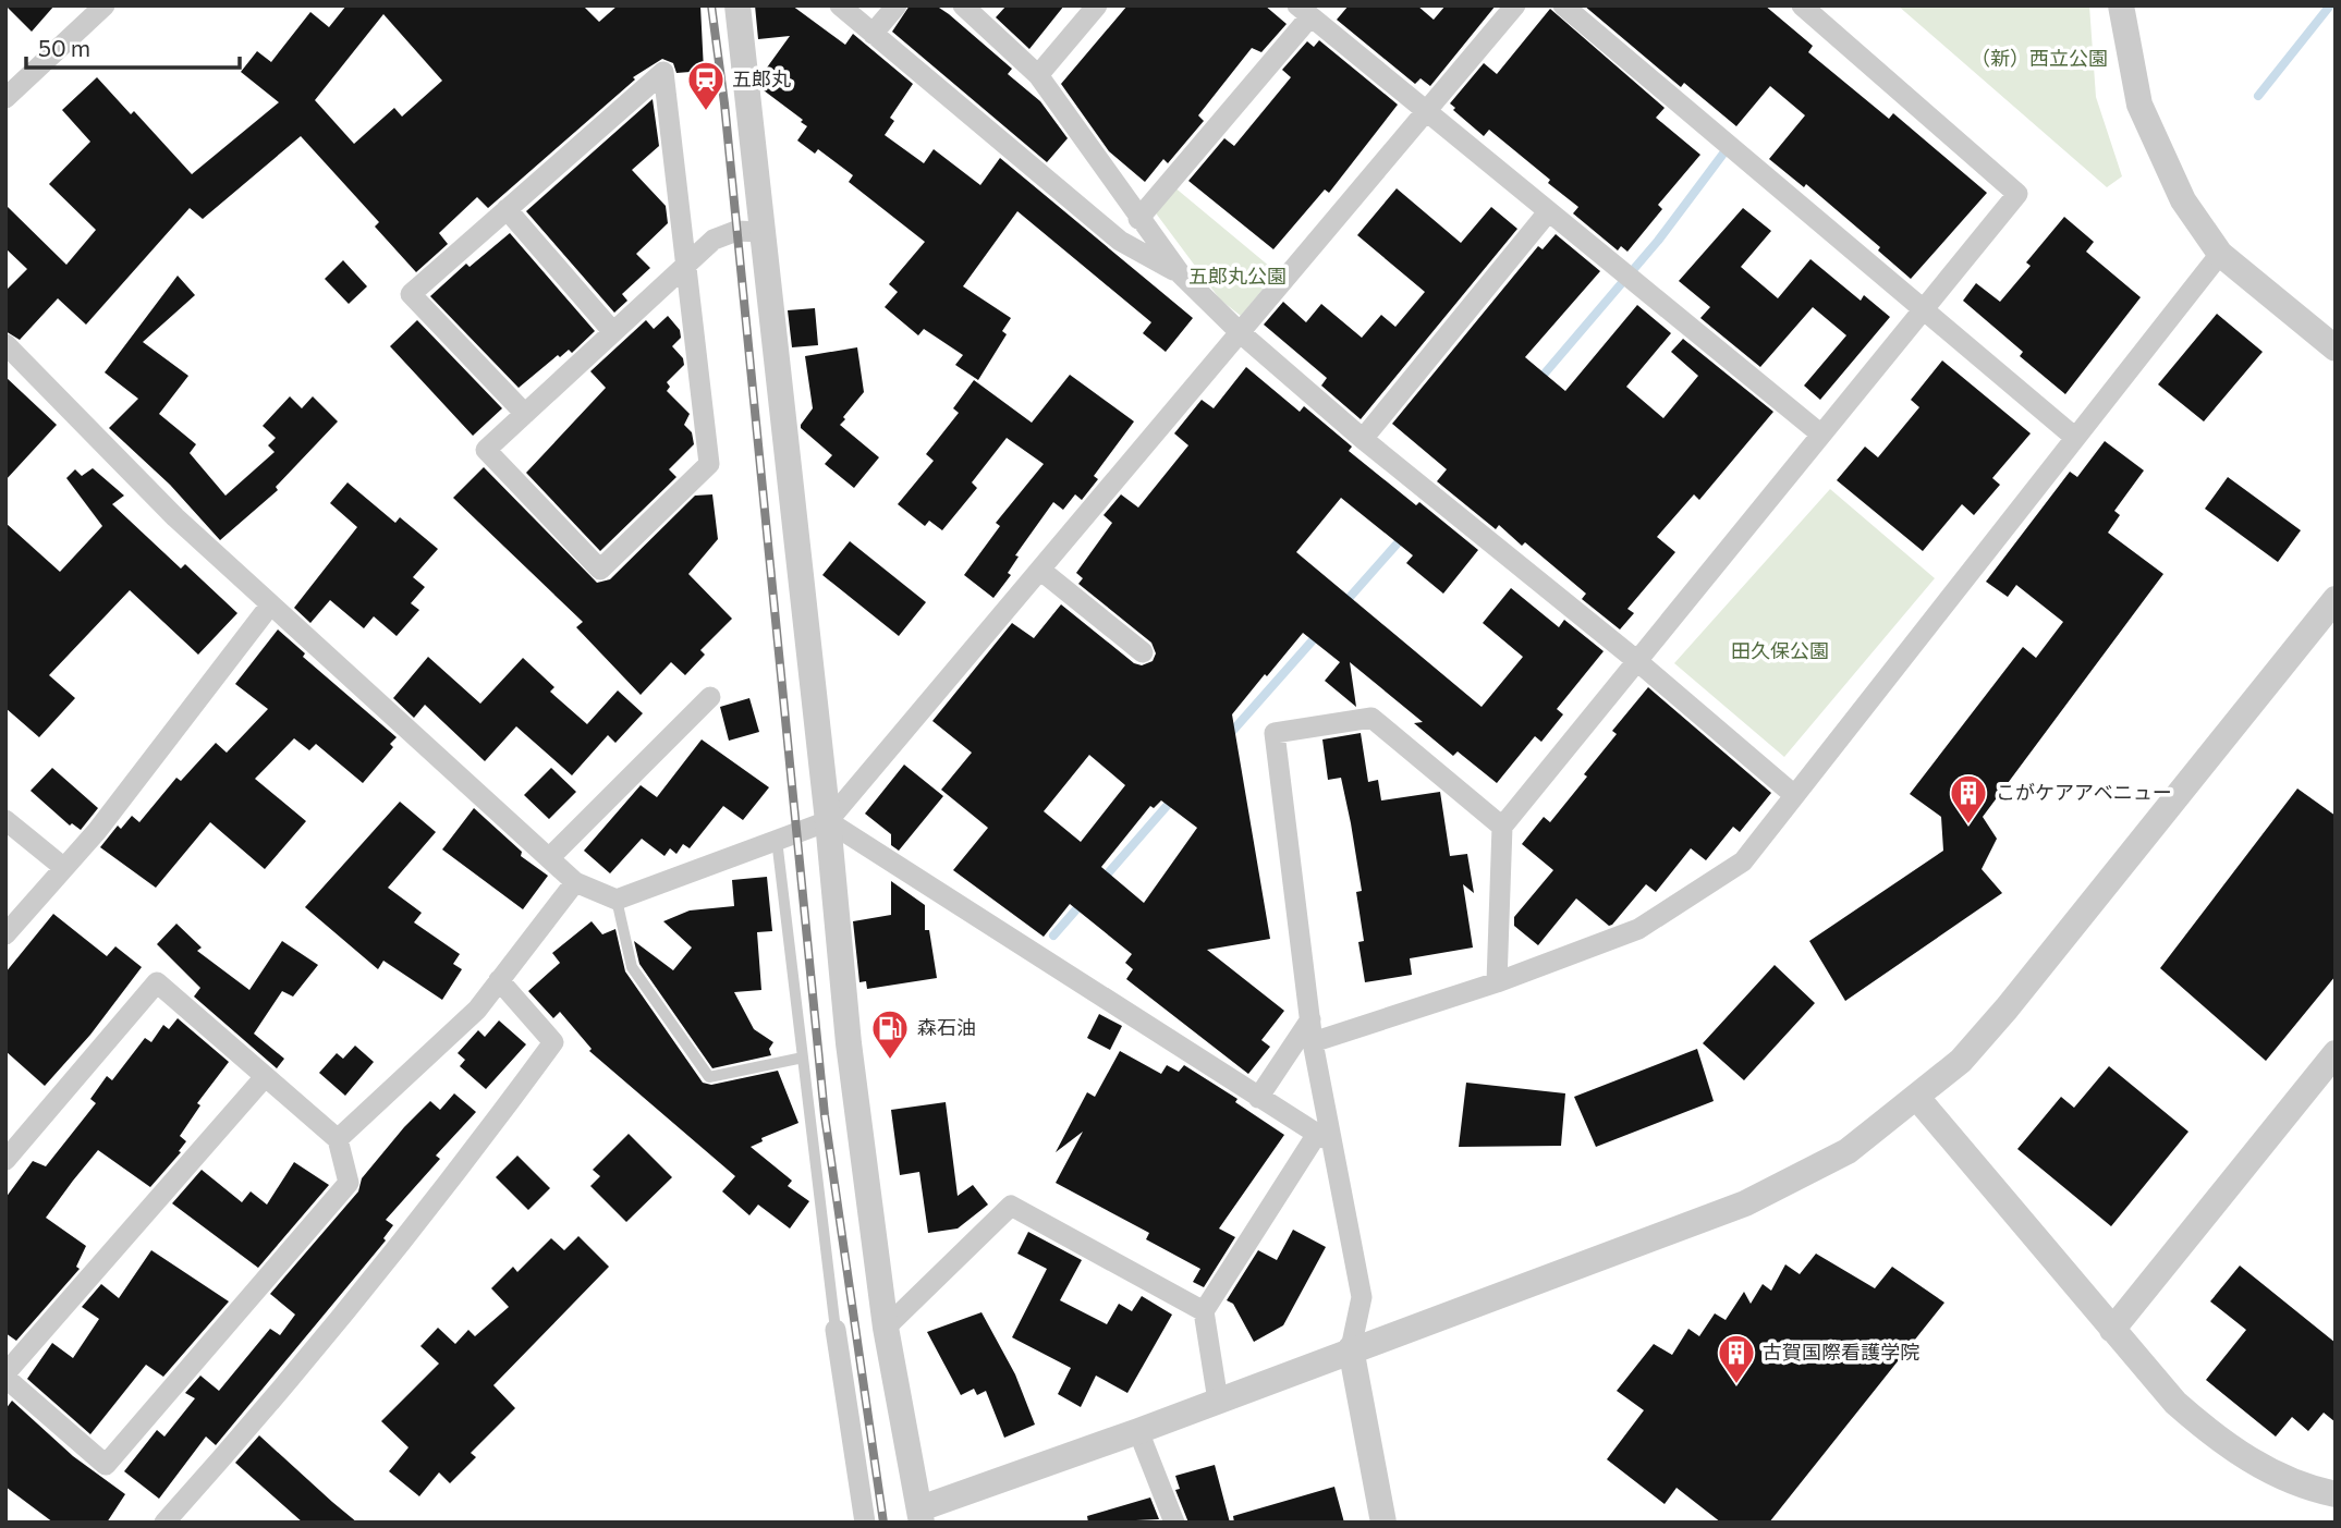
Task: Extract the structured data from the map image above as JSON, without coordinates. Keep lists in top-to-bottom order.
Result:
{
  "parks": ["（新）西立公園", "五郎丸公園", "田久保公園"],
  "places": {
    "station": ["五郎丸"],
    "building": ["こがケアアベニュー", "古賀国際看護学院"],
    "fuel station": ["森石油"]
  },
  "scale_bar": "50 m"
}
